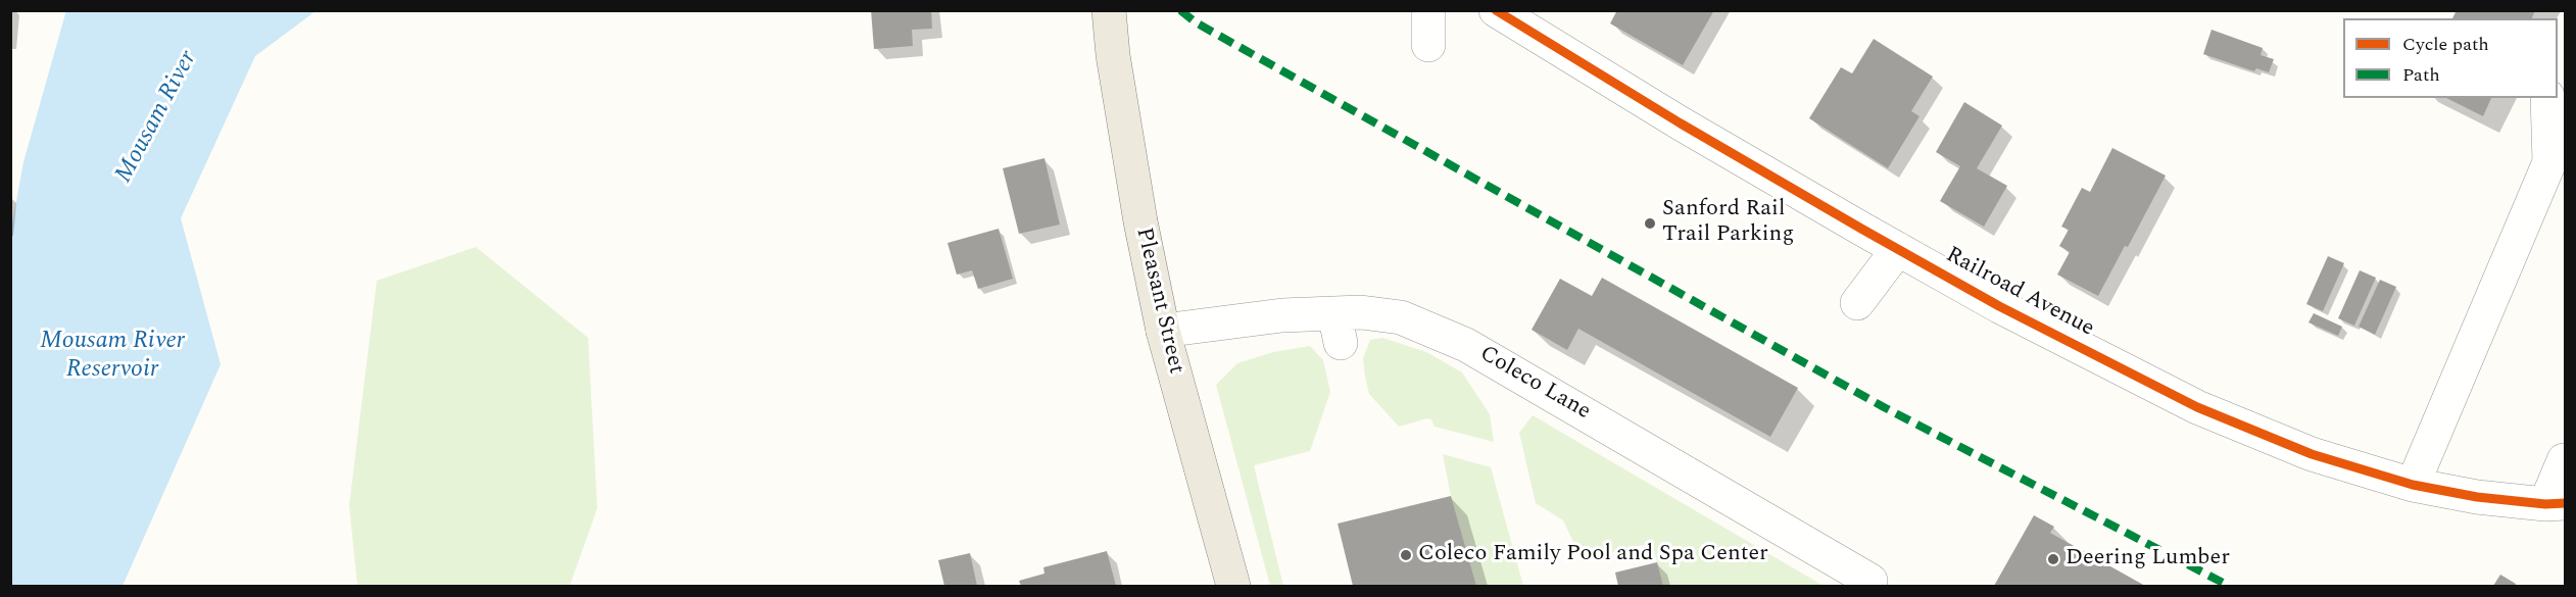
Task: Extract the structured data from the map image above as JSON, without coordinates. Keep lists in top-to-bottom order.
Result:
{
  "streets": {
    "main road": ["Pleasant Street"],
    "street": ["Railroad Avenue", "Coleco Lane"]
  },
  "crossings": [
    ["Pleasant Street", "Coleco Lane"]
  ],
  "water": ["Mousam River", "Mousam River Reservoir"],
  "places": ["Sanford Rail Trail Parking", "Coleco Family Pool and Spa Center", "Deering Lumber"],
  "legend": ["Cycle path", "Path"]
}
